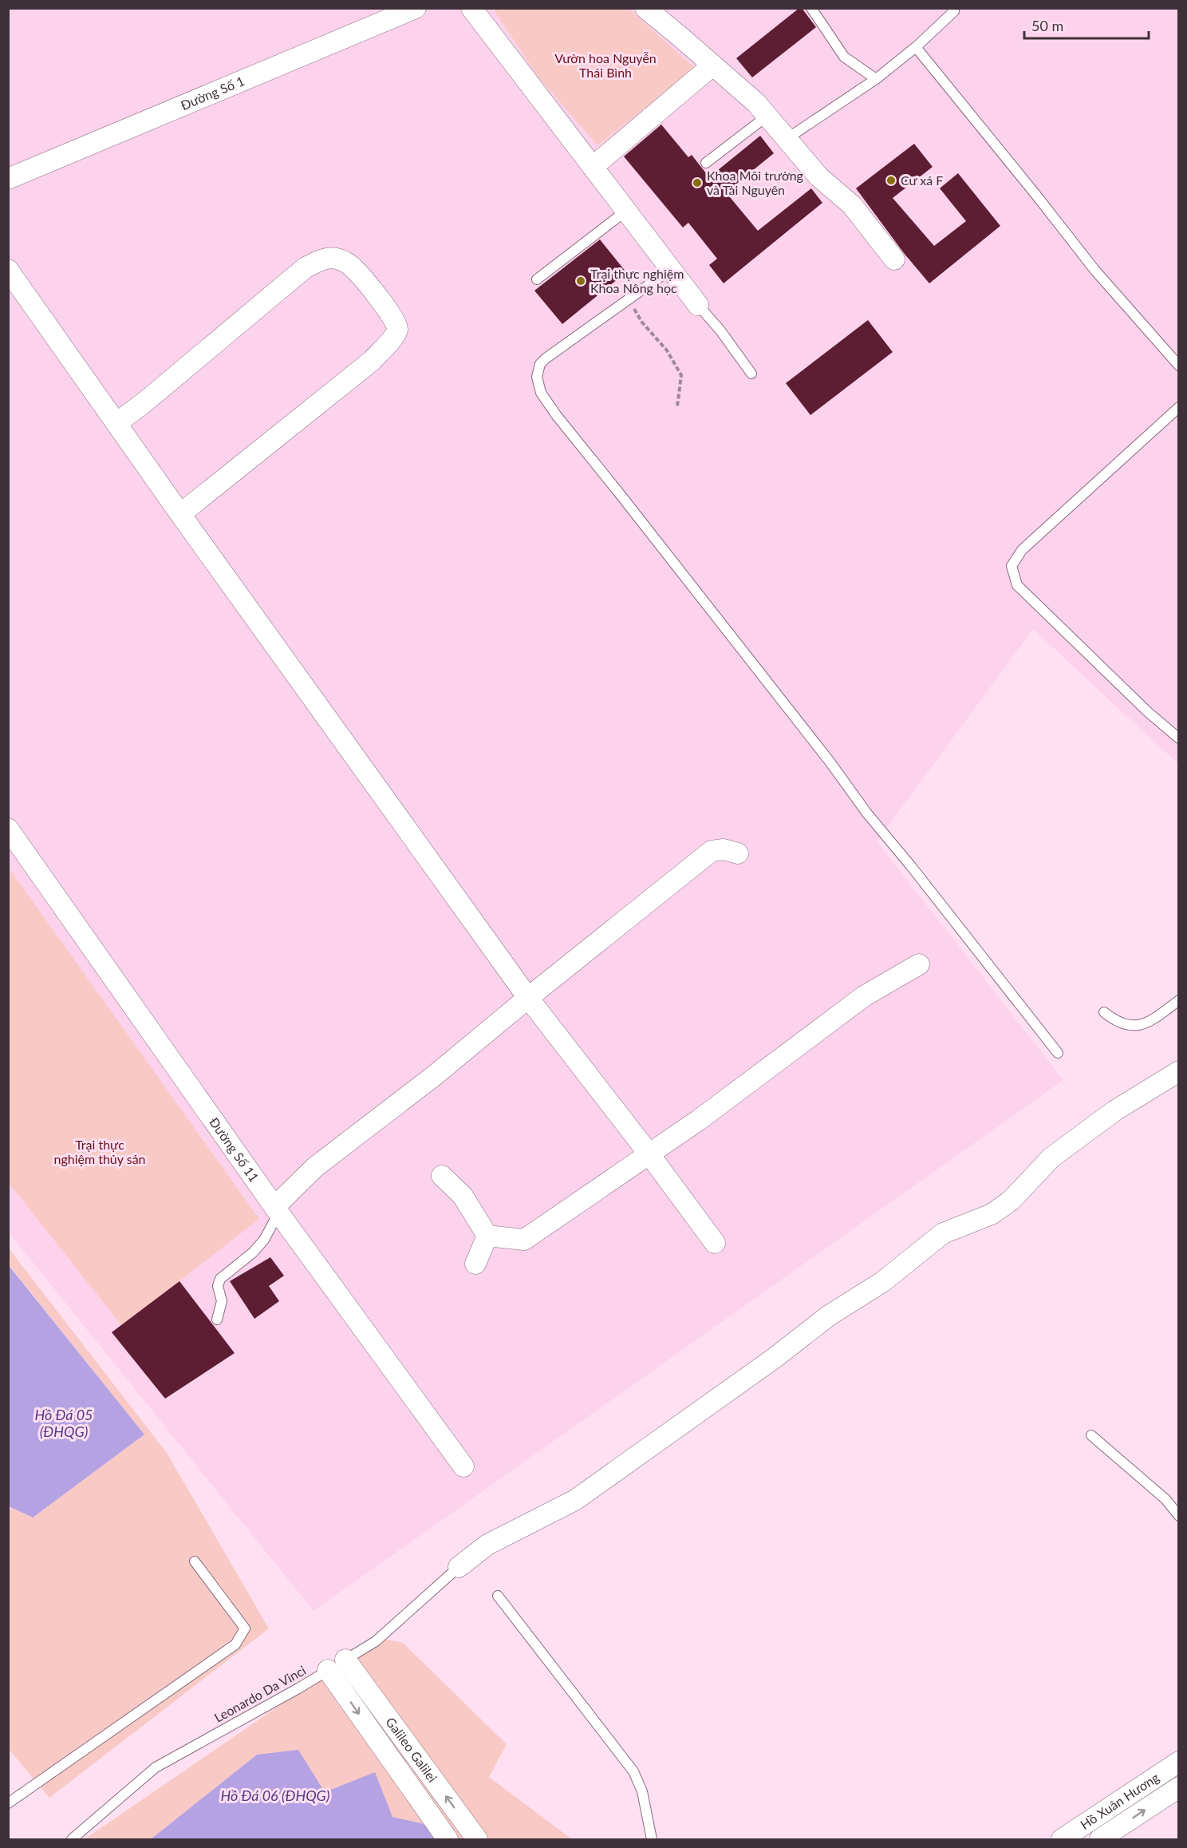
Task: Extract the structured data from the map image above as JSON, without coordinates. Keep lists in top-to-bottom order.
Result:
{
  "streets": {
    "street": [
      "Đường Số 1",
      "Đường Số 11",
      "Galileo Galilei",
      "Hồ Xuân Hương"
    ],
    "lane": ["Leonardo Da Vinci"]
  },
  "crossings": [
    ["Leonardo Da Vinci", "Galileo Galilei"]
  ],
  "water": ["Hồ Đá 05 (ĐHQG)", "Hồ Đá 06 (ĐHQG)"],
  "parks": ["Vườn hoa Nguyễn Thái Bình", "Trại thực nghiệm thủy sản"],
  "places": ["Cư xá F", "Khoa Môi trường và Tài Nguyên", "Trại thực nghiệm Khoa Nông học"],
  "scale_bar": "50 m"
}
